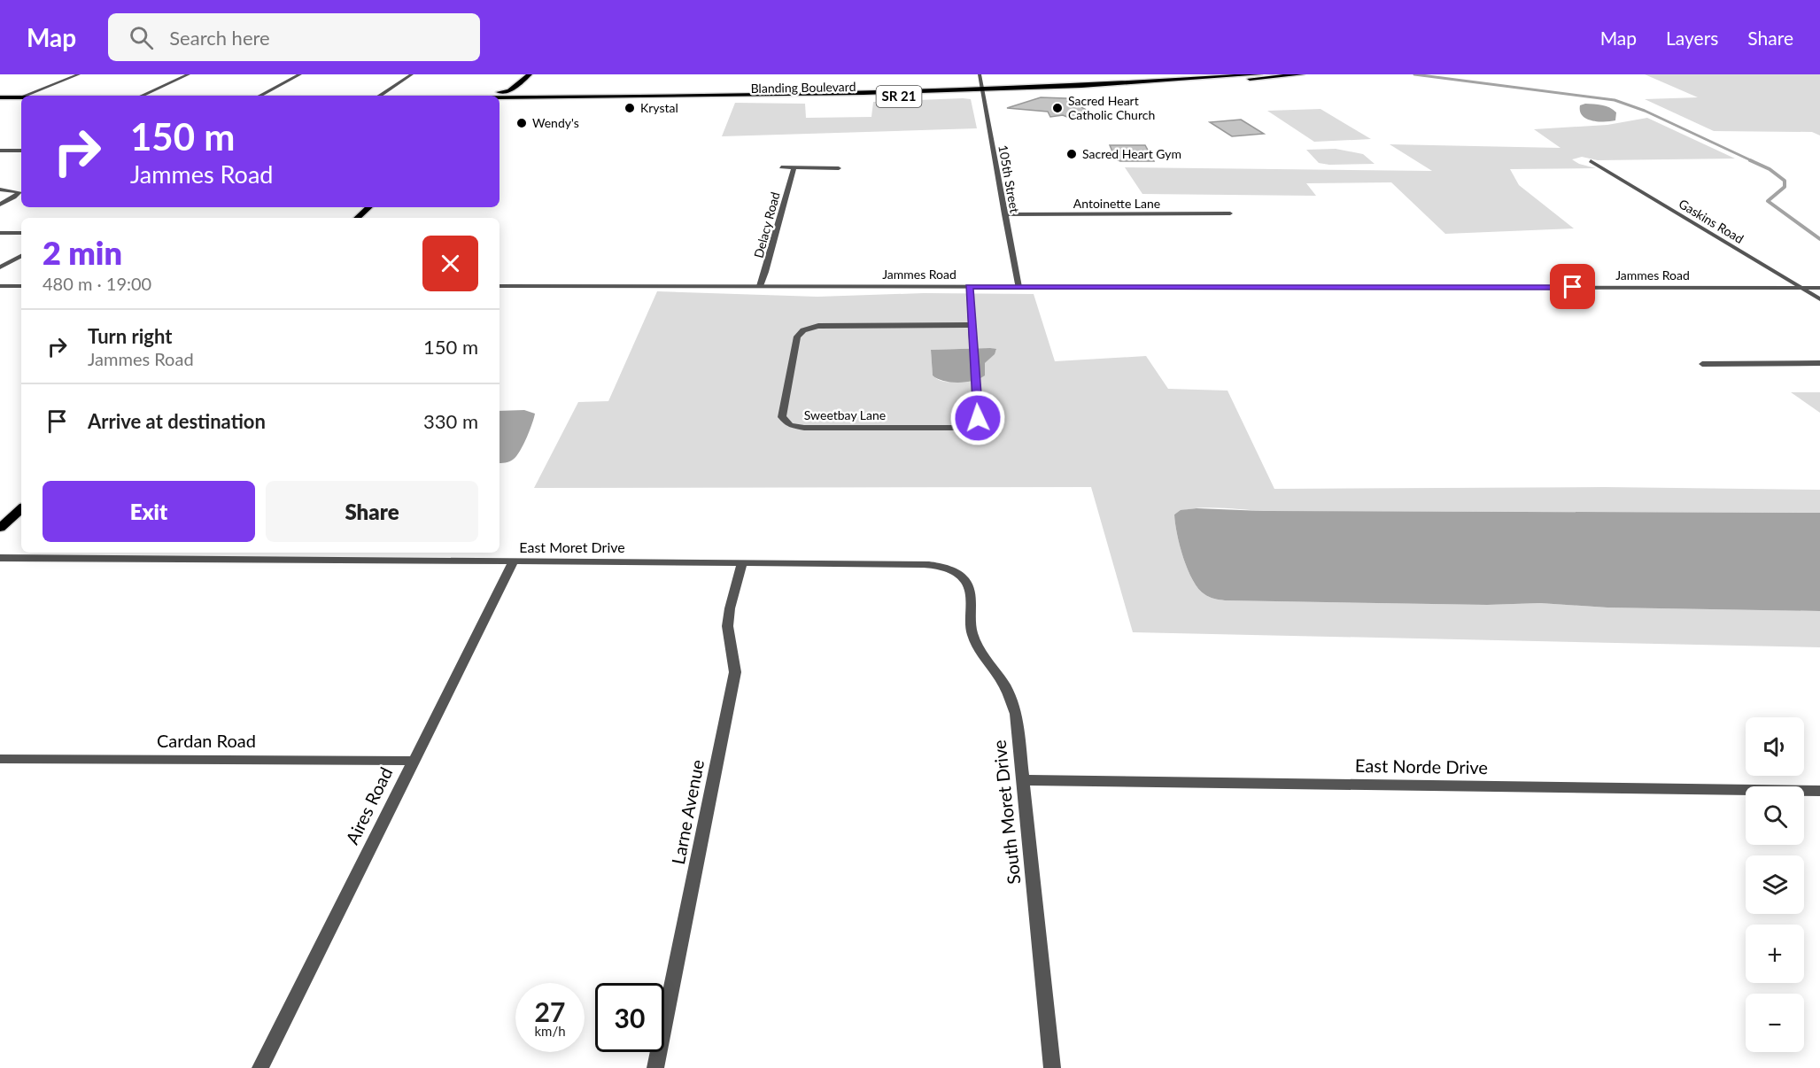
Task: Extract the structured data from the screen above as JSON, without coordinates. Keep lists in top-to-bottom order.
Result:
{
  "streets": {
    "main road": ["Blanding Boulevard", "SR 21"],
    "street": [
      "105th Street",
      "Antoinette Lane",
      "Gaskins Road",
      "Delacy Road",
      "Jammes Road",
      "Sweetbay Lane",
      "East Moret Drive",
      "Cardan Road",
      "East Norde Drive",
      "Aires Road",
      "Larne Avenue",
      "South Moret Drive"
    ]
  },
  "crossings": [
    ["Blanding Boulevard", "105th Street"],
    ["105th Street", "Antoinette Lane"],
    ["105th Street", "Jammes Road"],
    ["Gaskins Road", "Jammes Road"],
    ["Delacy Road", "Jammes Road"],
    ["Jammes Road", "Sweetbay Lane"],
    ["East Moret Drive", "Aires Road"],
    ["East Moret Drive", "Larne Avenue"],
    ["East Moret Drive", "South Moret Drive"],
    ["Cardan Road", "Aires Road"],
    ["East Norde Drive", "South Moret Drive"]
  ],
  "places": [
    "Krystal",
    "Sacred Heart Catholic Church",
    "Wendy's",
    "Sacred Heart Gym"
  ],
  "page": {
    "header": "Map",
    "search": "Search here",
    "nav": ["Map", "Layers", "Share"],
    "turn": ["150 m", "Jammes Road"],
    "heading": ["2 min", "480 m · 19:00"],
    "list": [
      {
        "name": "Turn right",
        "note": "Jammes Road",
        "value": "150 m"
      },
      {
        "name": "Arrive at destination",
        "value": "330 m"
      }
    ],
    "buttons": ["Exit", "Share"],
    "map_buttons": ["+", "−"],
    "speed": "27 km/h",
    "limit": "30"
  }
}
